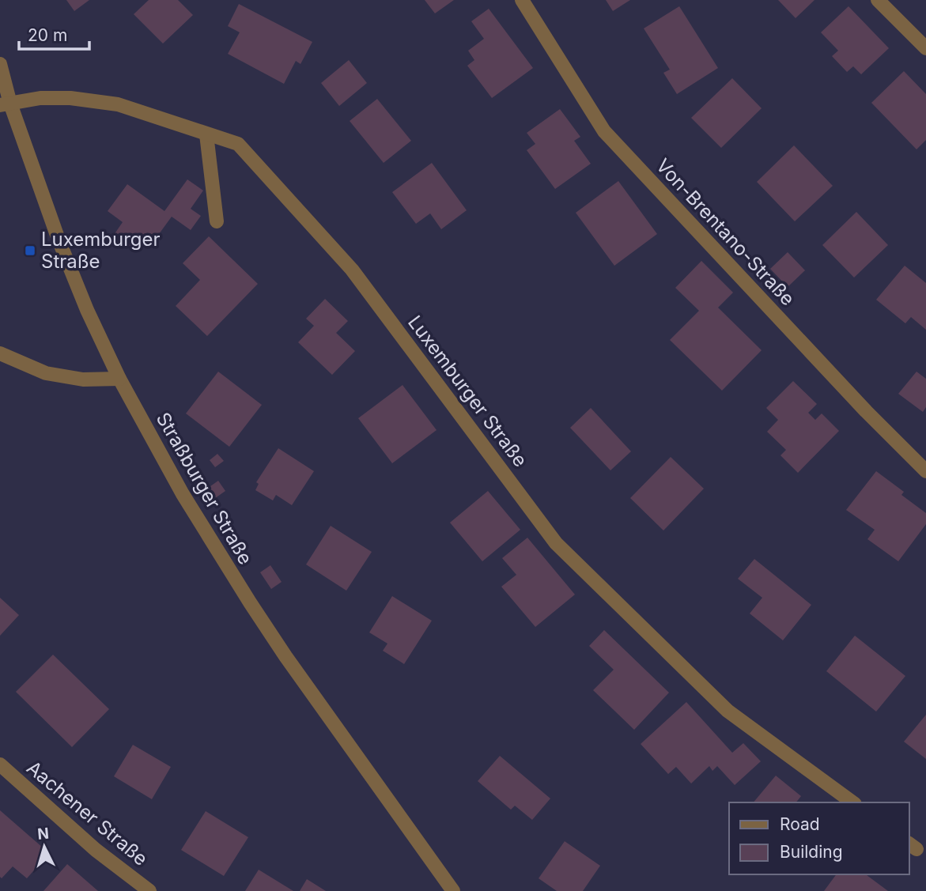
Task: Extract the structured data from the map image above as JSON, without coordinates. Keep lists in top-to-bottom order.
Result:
{
  "streets": {
    "street": [
      "Von-Brentano-Straße",
      "Luxemburger Straße",
      "Straßburger Straße",
      "Aachener Straße"
    ]
  },
  "crossings": [
    ["Luxemburger Straße", "Straßburger Straße"]
  ],
  "places": {
    "transit": ["Luxemburger Straße"]
  },
  "legend": ["Road", "Building"],
  "scale_bar": "20 m",
  "north": "top"
}
